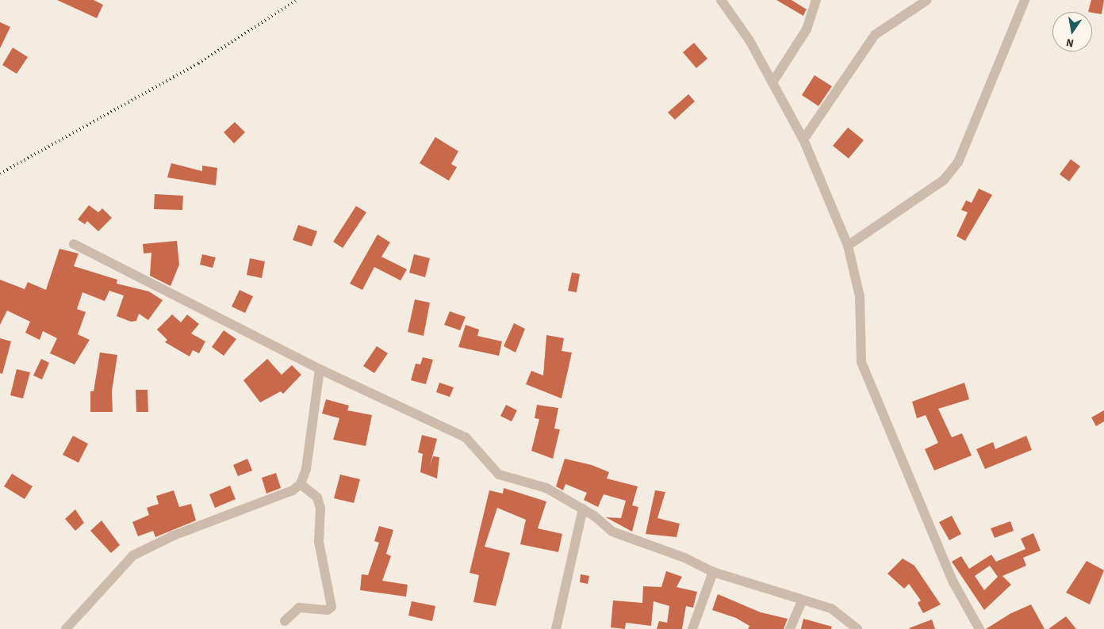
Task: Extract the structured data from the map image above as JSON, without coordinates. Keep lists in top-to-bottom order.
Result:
{
  "north": "bottom"
}
